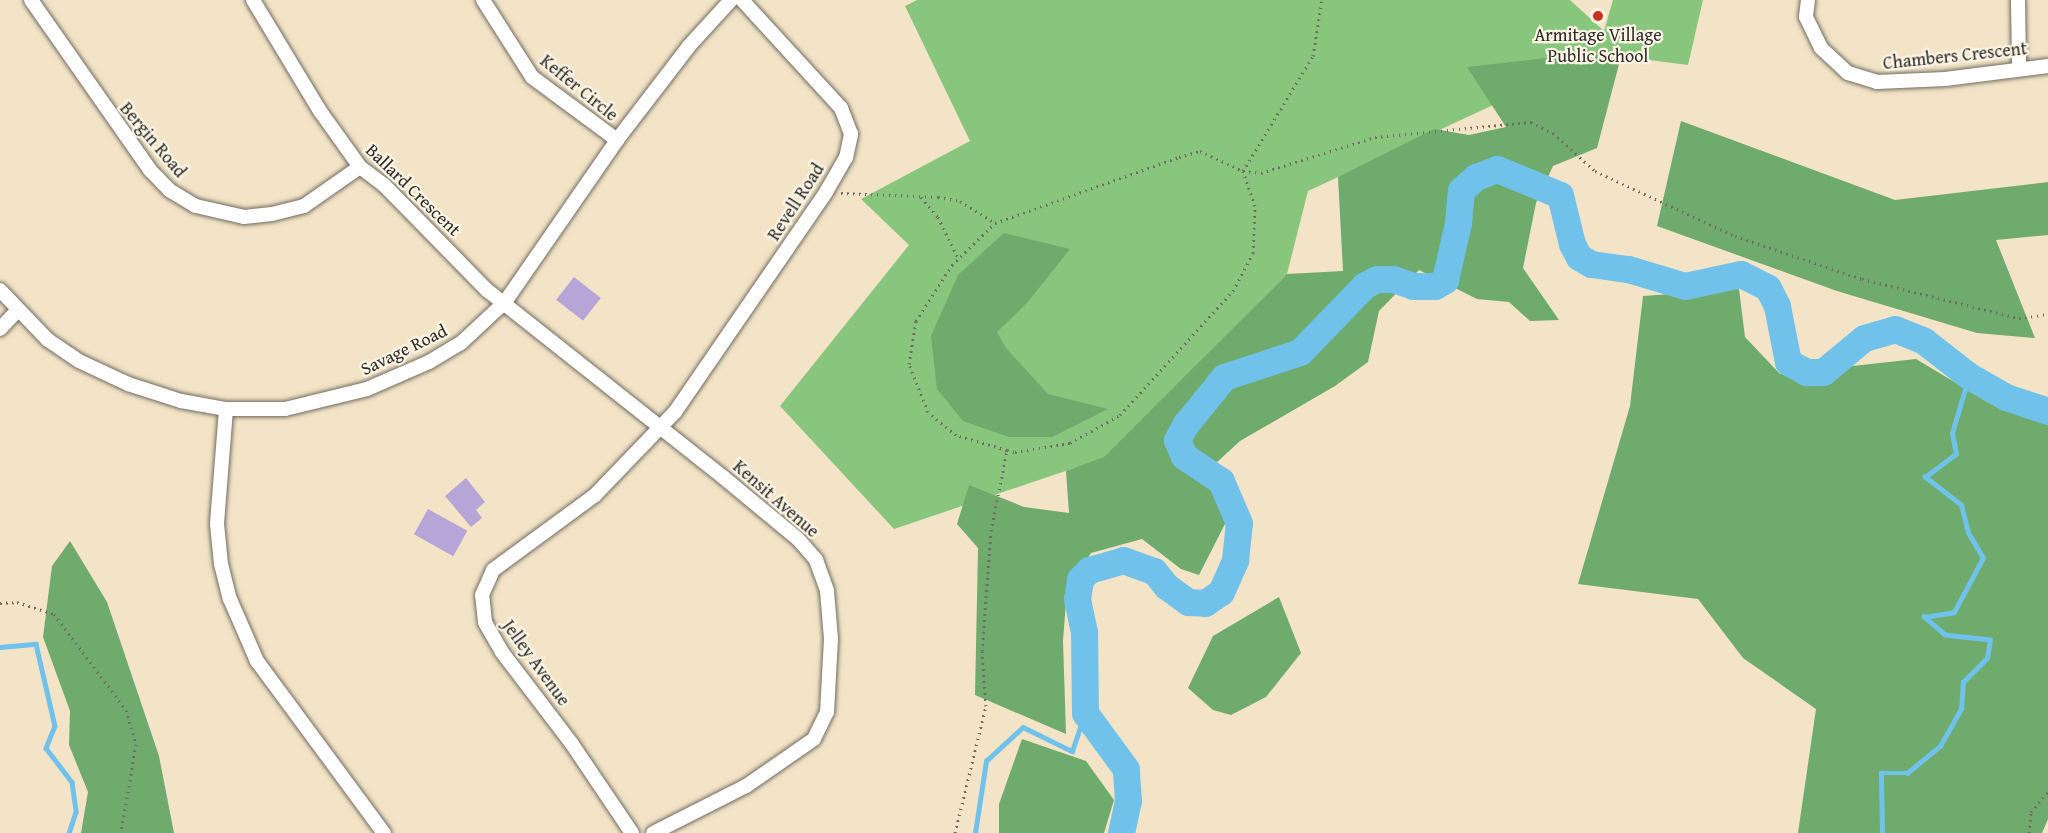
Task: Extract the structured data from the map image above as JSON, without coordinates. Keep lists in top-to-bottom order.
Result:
{
  "streets": {
    "street": [
      "Chambers Crescent",
      "Keffer Circle",
      "Bergin Road",
      "Ballard Crescent",
      "Revell Road",
      "Savage Road",
      "Kensit Avenue",
      "Jelley Avenue"
    ]
  },
  "crossings": [
    ["Keffer Circle", "Savage Road"],
    ["Bergin Road", "Ballard Crescent"],
    ["Ballard Crescent", "Savage Road"],
    ["Ballard Crescent", "Kensit Avenue"],
    ["Revell Road", "Kensit Avenue"],
    ["Revell Road", "Jelley Avenue"],
    ["Savage Road", "Kensit Avenue"],
    ["Kensit Avenue", "Jelley Avenue"]
  ],
  "places": ["Armitage Village Public School"]
}
